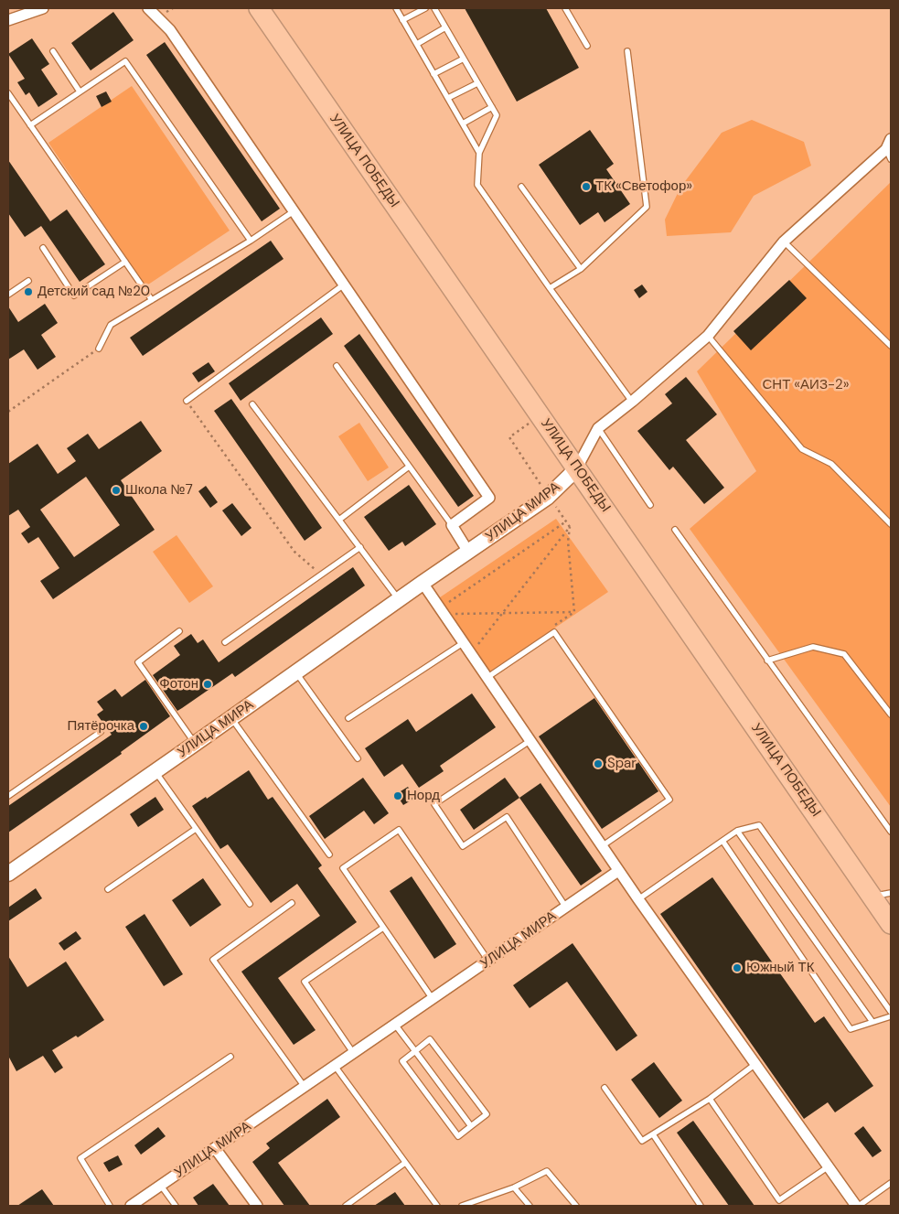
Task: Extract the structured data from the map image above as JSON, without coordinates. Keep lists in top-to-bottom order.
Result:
{
  "streets": {
    "highway": ["УЛИЦА ПОБЕДЫ"],
    "street": ["УЛИЦА МИРА"]
  },
  "crossings": [
    ["УЛИЦА ПОБЕДЫ", "УЛИЦА МИРА"]
  ],
  "parks": ["СНТ «АИЗ-2»"],
  "places": [
    "ТК «Светофор»",
    "Детский сад №20",
    "Школа №7",
    "Фотон",
    "Пятёрочка",
    "Spar",
    "Норд",
    "Южный ТК"
  ]
}
